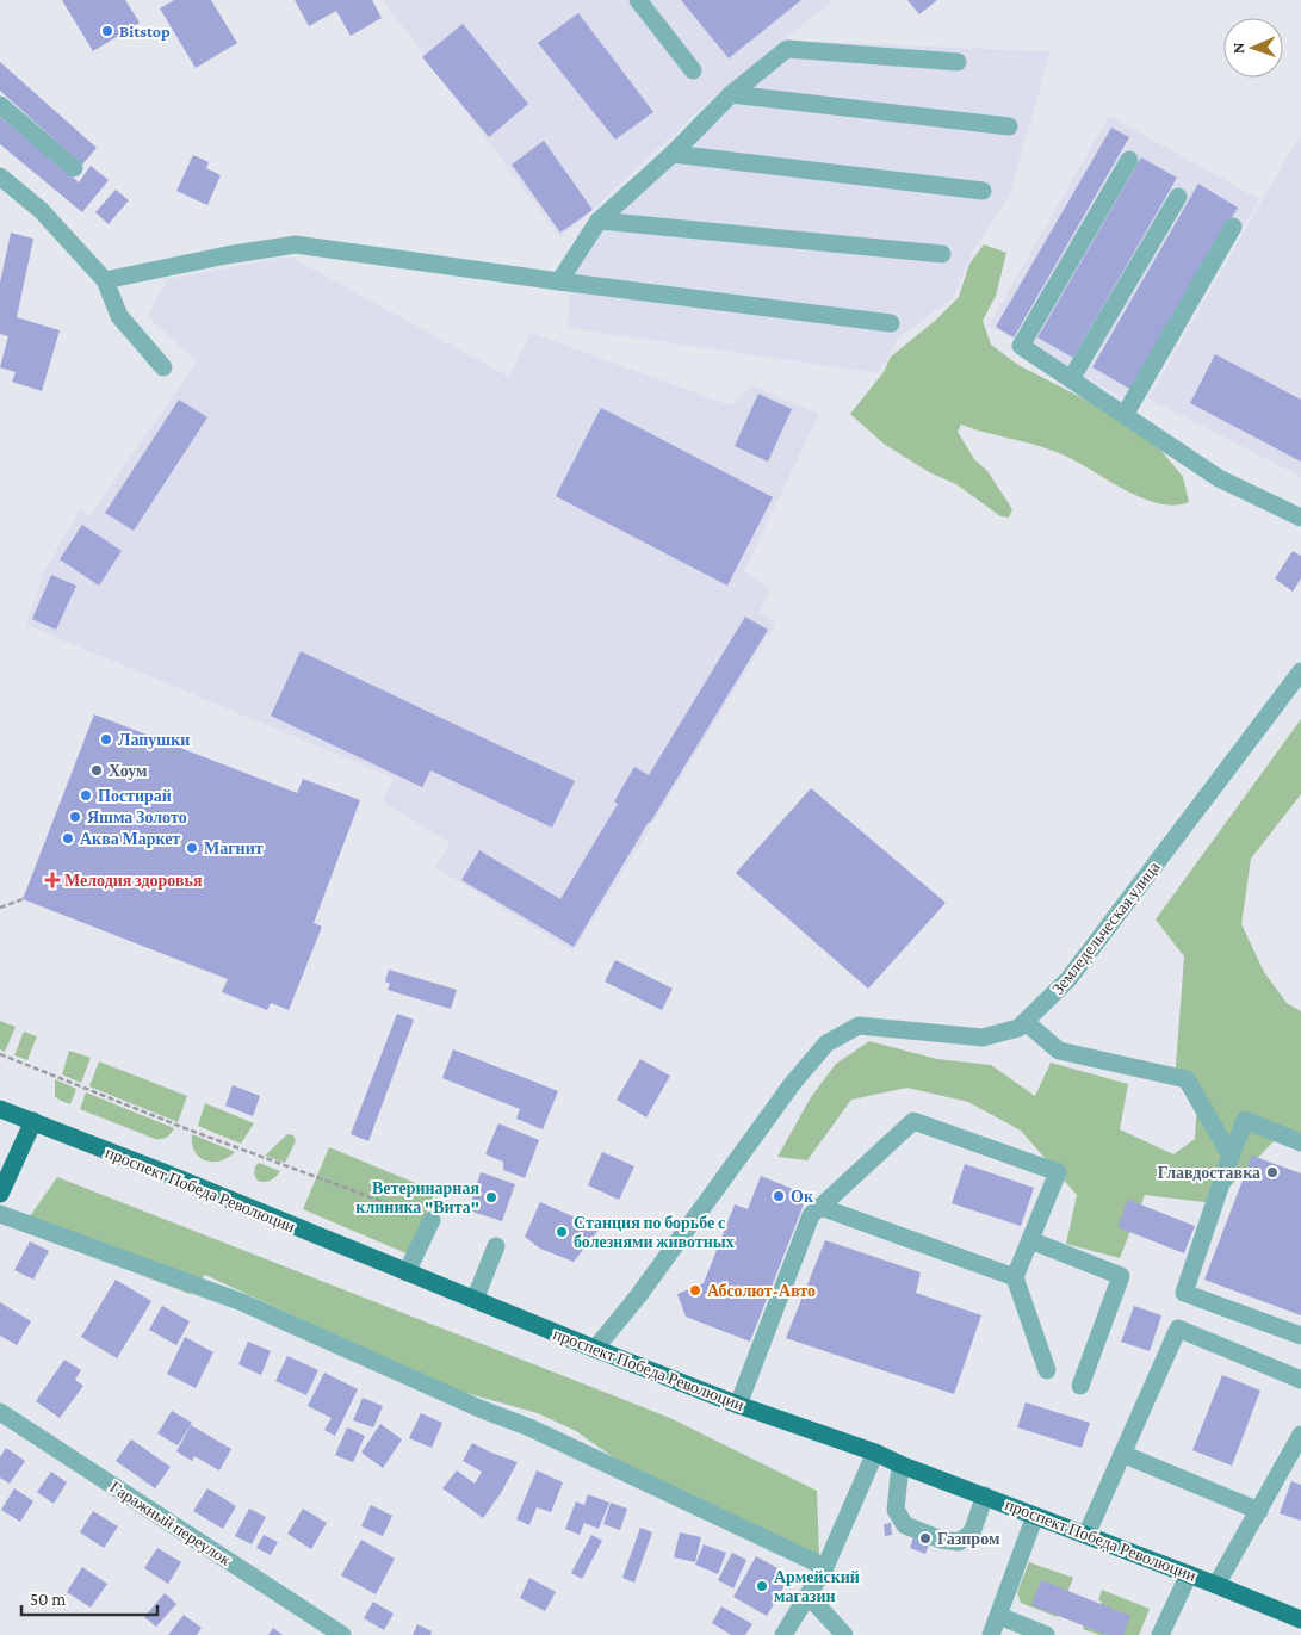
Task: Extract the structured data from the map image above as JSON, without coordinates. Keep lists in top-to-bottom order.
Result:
{
  "streets": {
    "main road": ["проспект Победа Революции"],
    "street": ["Земледельческая улица", "Гаражный переулок"]
  },
  "crossings": [
    ["Земледельческая улица", "проспект Победа Революции"]
  ],
  "places": {
    "other": [
      "Bitstop",
      "Лапушки",
      "Хоум",
      "Постирай",
      "Яшма Золото",
      "Аква Маркет",
      "Магнит",
      "Главдоставка",
      "Ок",
      "Ветеринарная клиника \"Вита\"",
      "Станция по борьбе с болезнями животных",
      "Абсолют-Авто",
      "Газпром",
      "Армейский магазин"
    ],
    "health": ["Мелодия здоровья"]
  },
  "scale_bar": "50 m",
  "north": "left"
}
